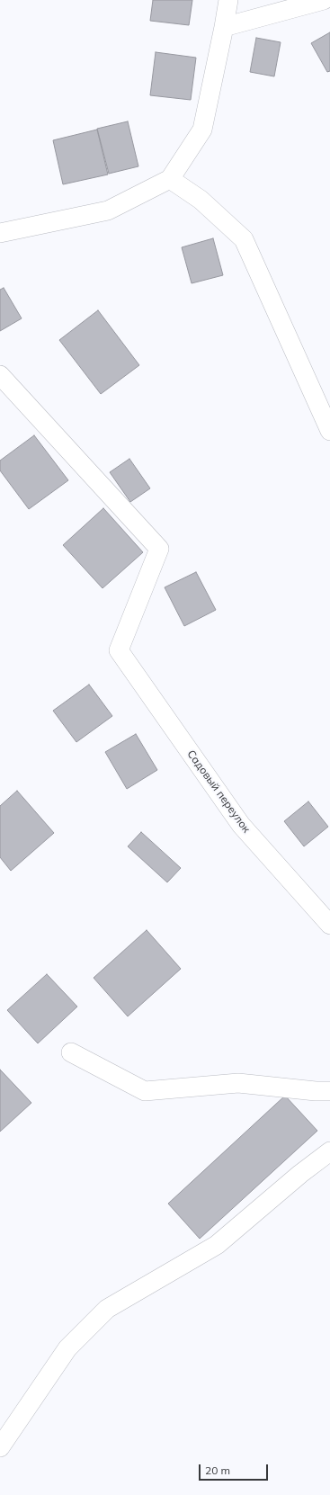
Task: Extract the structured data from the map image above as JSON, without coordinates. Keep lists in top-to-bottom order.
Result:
{
  "streets": {
    "street": ["Садовый переулок"]
  },
  "scale_bar": "20 m"
}
